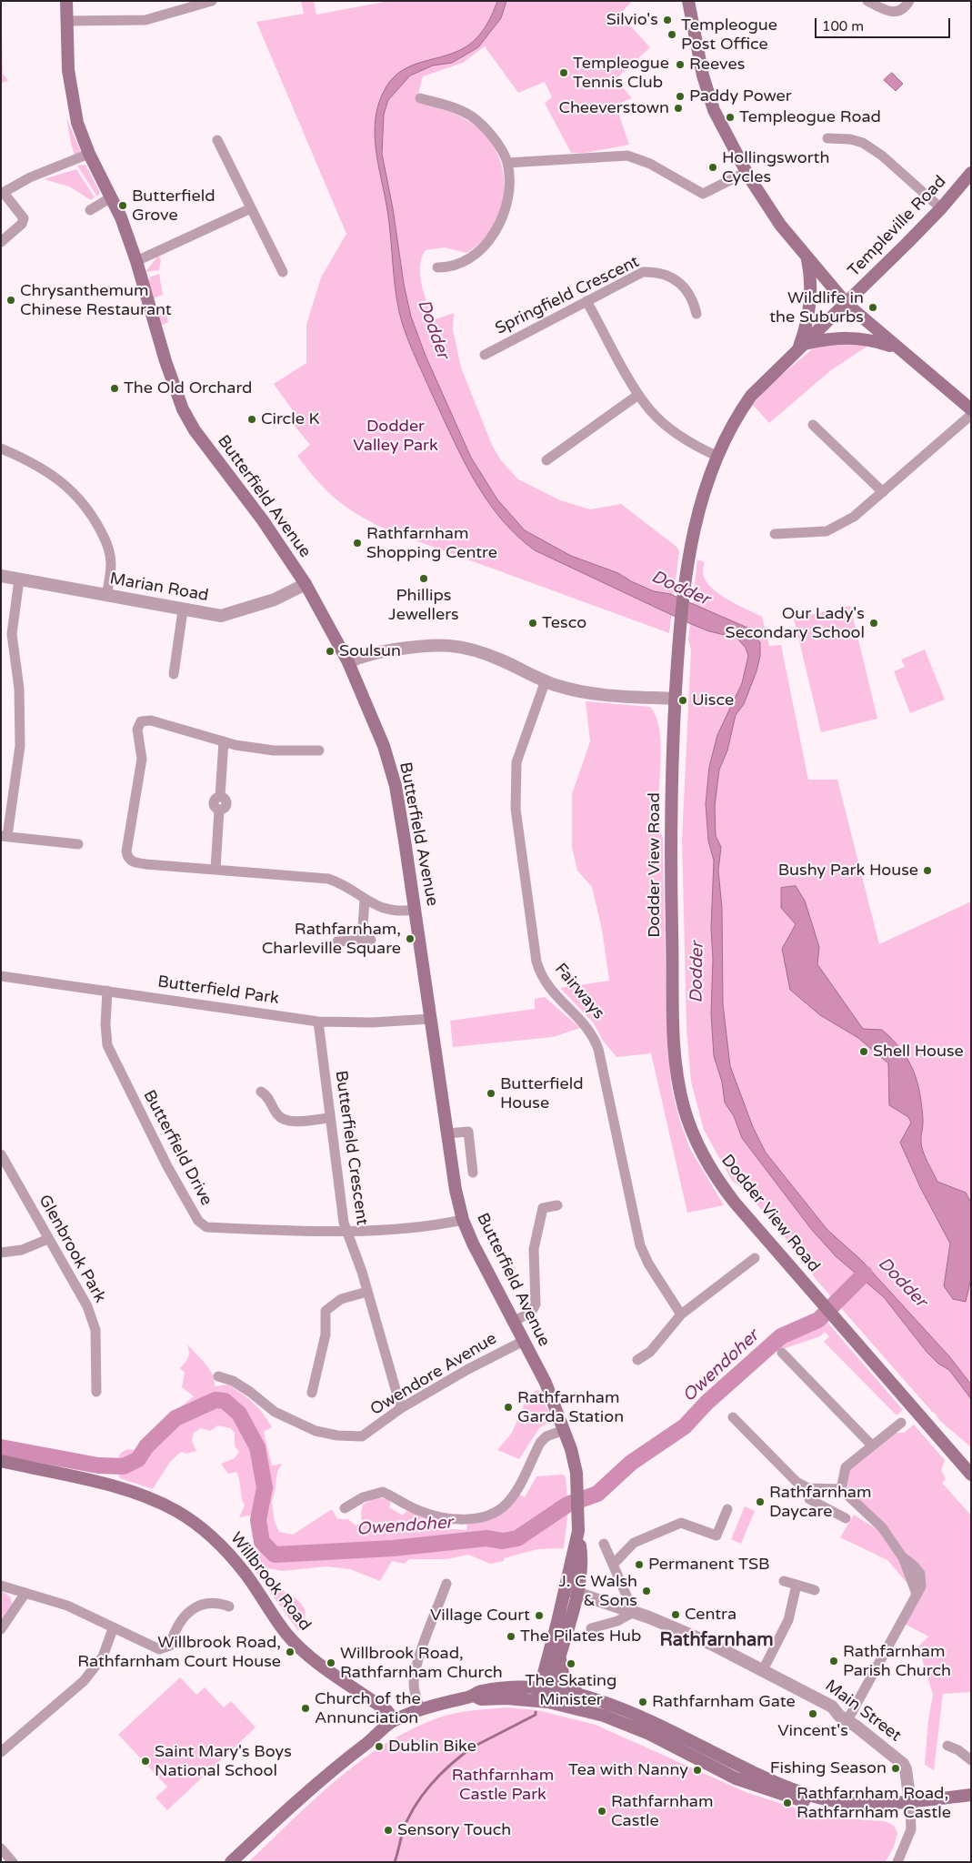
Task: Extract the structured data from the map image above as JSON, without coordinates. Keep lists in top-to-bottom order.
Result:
{
  "streets": {
    "main road": [
      "Templeville Road",
      "Butterfield Avenue",
      "Dodder View Road",
      "Willbrook Road"
    ],
    "street": [
      "Springfield Crescent",
      "Marian Road",
      "Butterfield Park",
      "Fairways",
      "Butterfield Drive",
      "Butterfield Crescent",
      "Glenbrook Park",
      "Owendore Avenue",
      "Main Street"
    ]
  },
  "crossings": [
    ["Templeville Road", "Dodder View Road"],
    ["Butterfield Avenue", "Marian Road"],
    ["Butterfield Avenue", "Butterfield Park"],
    ["Butterfield Avenue", "Butterfield Drive"],
    ["Butterfield Avenue", "Main Street"],
    ["Butterfield Park", "Butterfield Drive"],
    ["Butterfield Park", "Butterfield Crescent"],
    ["Butterfield Drive", "Butterfield Crescent"],
    ["Butterfield Crescent", "Owendore Avenue"]
  ],
  "districts": ["Rathfarnham"],
  "water": ["Dodder", "Owendoher"],
  "parks": ["Dodder Valley Park", "Rathfarnham Castle Park"],
  "places": [
    "Silvio's",
    "Templeogue Post Office",
    "Reeves",
    "Templeogue Tennis Club",
    "Paddy Power",
    "Cheeverstown",
    "Templeogue Road",
    "Hollingsworth Cycles",
    "Butterfield Grove",
    "Chrysanthemum Chinese Restaurant",
    "Wildlife in the Suburbs",
    "The Old Orchard",
    "Circle K",
    "Rathfarnham Shopping Centre",
    "Phillips Jewellers",
    "Tesco",
    "Our Lady's Secondary School",
    "Soulsun",
    "Uisce",
    "Bushy Park House",
    "Rathfarnham, Charleville Square",
    "Shell House",
    "Butterfield House",
    "Rathfarnham Garda Station",
    "Rathfarnham Daycare",
    "Permanent TSB",
    "J. C Walsh & Sons",
    "Centra",
    "Village Court",
    "The Pilates Hub",
    "Willbrook Road, Rathfarnham Court House",
    "Rathfarnham Parish Church",
    "Willbrook Road, Rathfarnham Church",
    "The Skating Minister",
    "Rathfarnham Gate",
    "Church of the Annunciation",
    "Vincent's",
    "Dublin Bike",
    "Saint Mary's Boys National School",
    "Fishing Season",
    "Tea with Nanny",
    "Rathfarnham Road, Rathfarnham Castle",
    "Rathfarnham Castle",
    "Sensory Touch"
  ],
  "scale_bar": "100 m"
}
